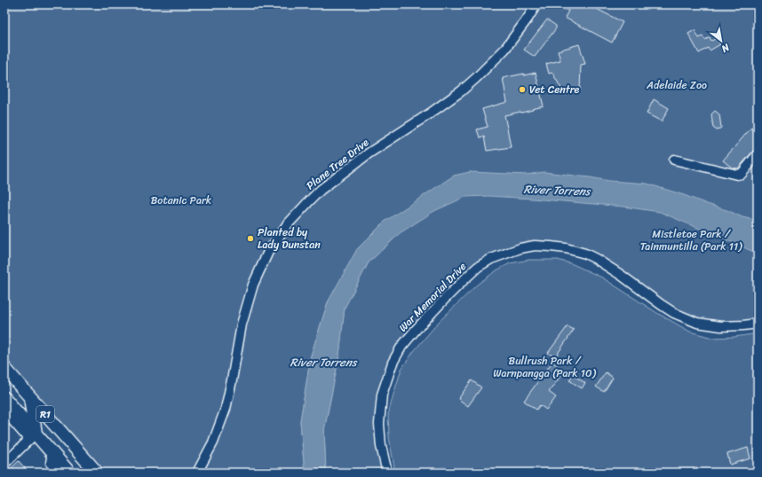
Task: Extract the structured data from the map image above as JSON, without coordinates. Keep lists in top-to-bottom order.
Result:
{
  "streets": {
    "highway": ["R1"],
    "street": ["Plane Tree Drive", "War Memorial Drive"]
  },
  "water": ["River Torrens"],
  "parks": [
    "Adelaide Zoo",
    "Botanic Park",
    "Mistletoe Park / Tainmuntilla (Park 11)",
    "Bullrush Park / Warnpangga (Park 10)"
  ],
  "places": ["Vet Centre", "Planted by Lady Dunstan"],
  "north": "bottom right"
}
